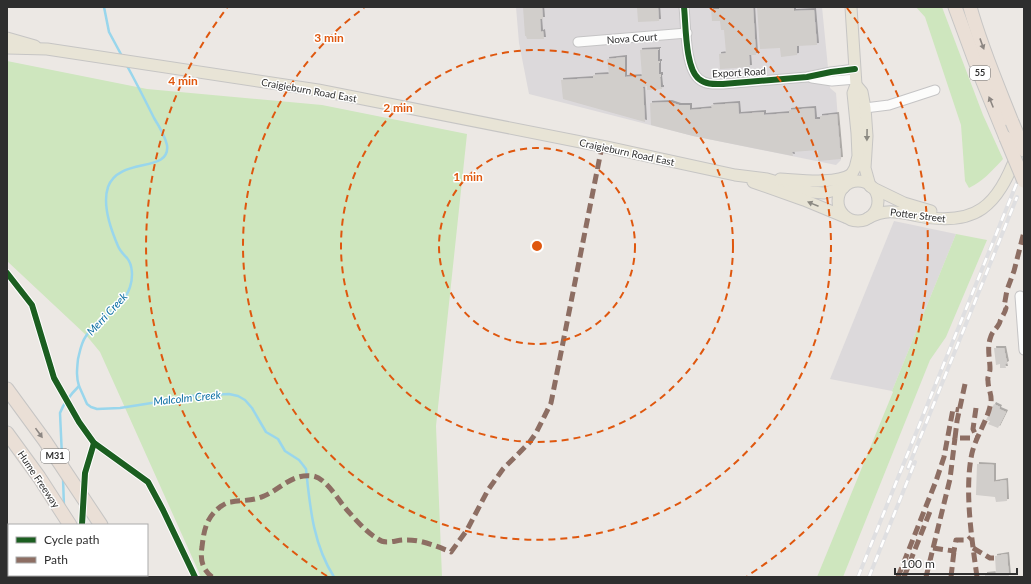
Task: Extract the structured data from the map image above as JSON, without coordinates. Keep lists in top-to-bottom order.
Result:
{
  "streets": {
    "highway": ["55", "M31", "Hume Freeway"],
    "main road": ["Craigieburn Road East", "Potter Street"],
    "street": ["Nova Court", "Export Road"]
  },
  "crossings": [
    ["Nova Court", "Export Road"],
    ["Craigieburn Road East", "Potter Street"]
  ],
  "water": ["Merri Creek", "Malcolm Creek"],
  "legend": ["Cycle path", "Path"],
  "scale_bar": "100 m",
  "rings": [
    "3 min",
    "4 min",
    "2 min",
    "1 min"
  ]
}
